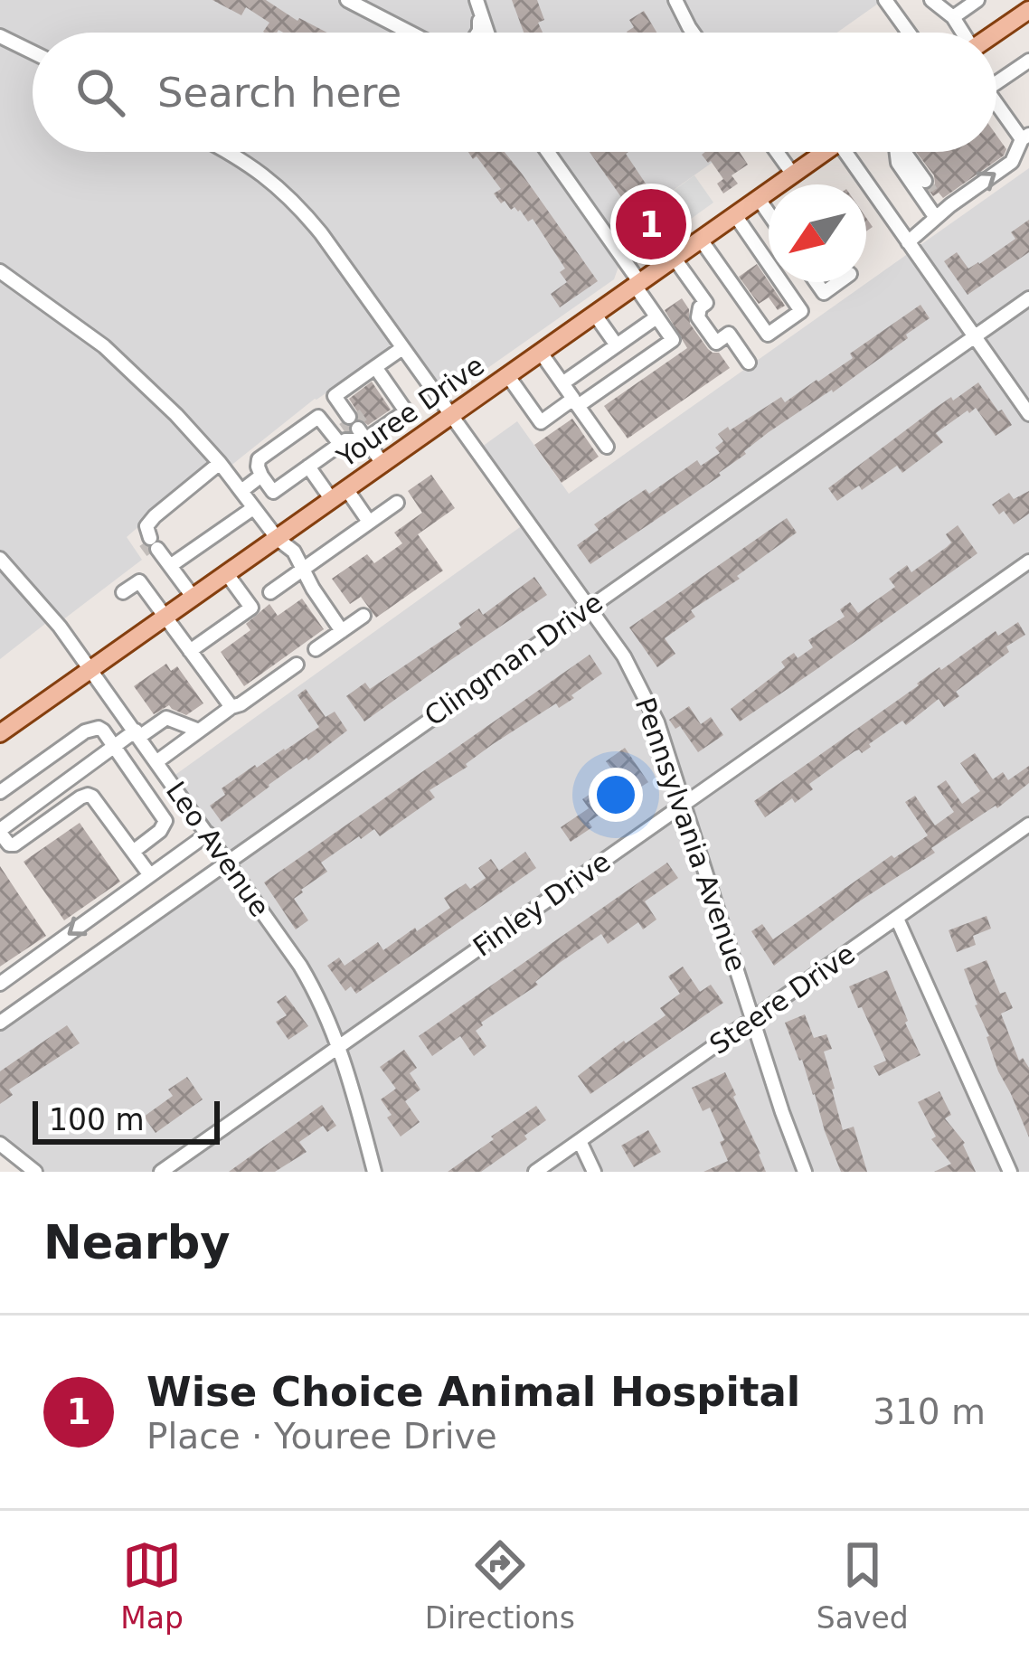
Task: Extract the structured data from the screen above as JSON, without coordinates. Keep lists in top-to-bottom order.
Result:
{
  "streets": {
    "main road": ["Youree Drive"],
    "street": [
      "Clingman Drive",
      "Pennsylvania Avenue",
      "Leo Avenue",
      "Finley Drive",
      "Steere Drive"
    ]
  },
  "crossings": [
    ["Youree Drive", "Pennsylvania Avenue"],
    ["Youree Drive", "Leo Avenue"],
    ["Clingman Drive", "Pennsylvania Avenue"],
    ["Clingman Drive", "Leo Avenue"],
    ["Pennsylvania Avenue", "Finley Drive"],
    ["Pennsylvania Avenue", "Steere Drive"],
    ["Leo Avenue", "Finley Drive"]
  ],
  "scale_bar": "100 m",
  "north": "bottom left",
  "page": {
    "search": "Search here",
    "pins": "1",
    "scale": "100 m",
    "heading": "Nearby",
    "list": [
      {
        "mark": "1",
        "name": "Wise Choice Animal Hospital",
        "note": "Place · Youree Drive",
        "value": "310 m"
      }
    ],
    "nav": ["Map", "Directions", "Saved"]
  }
}
